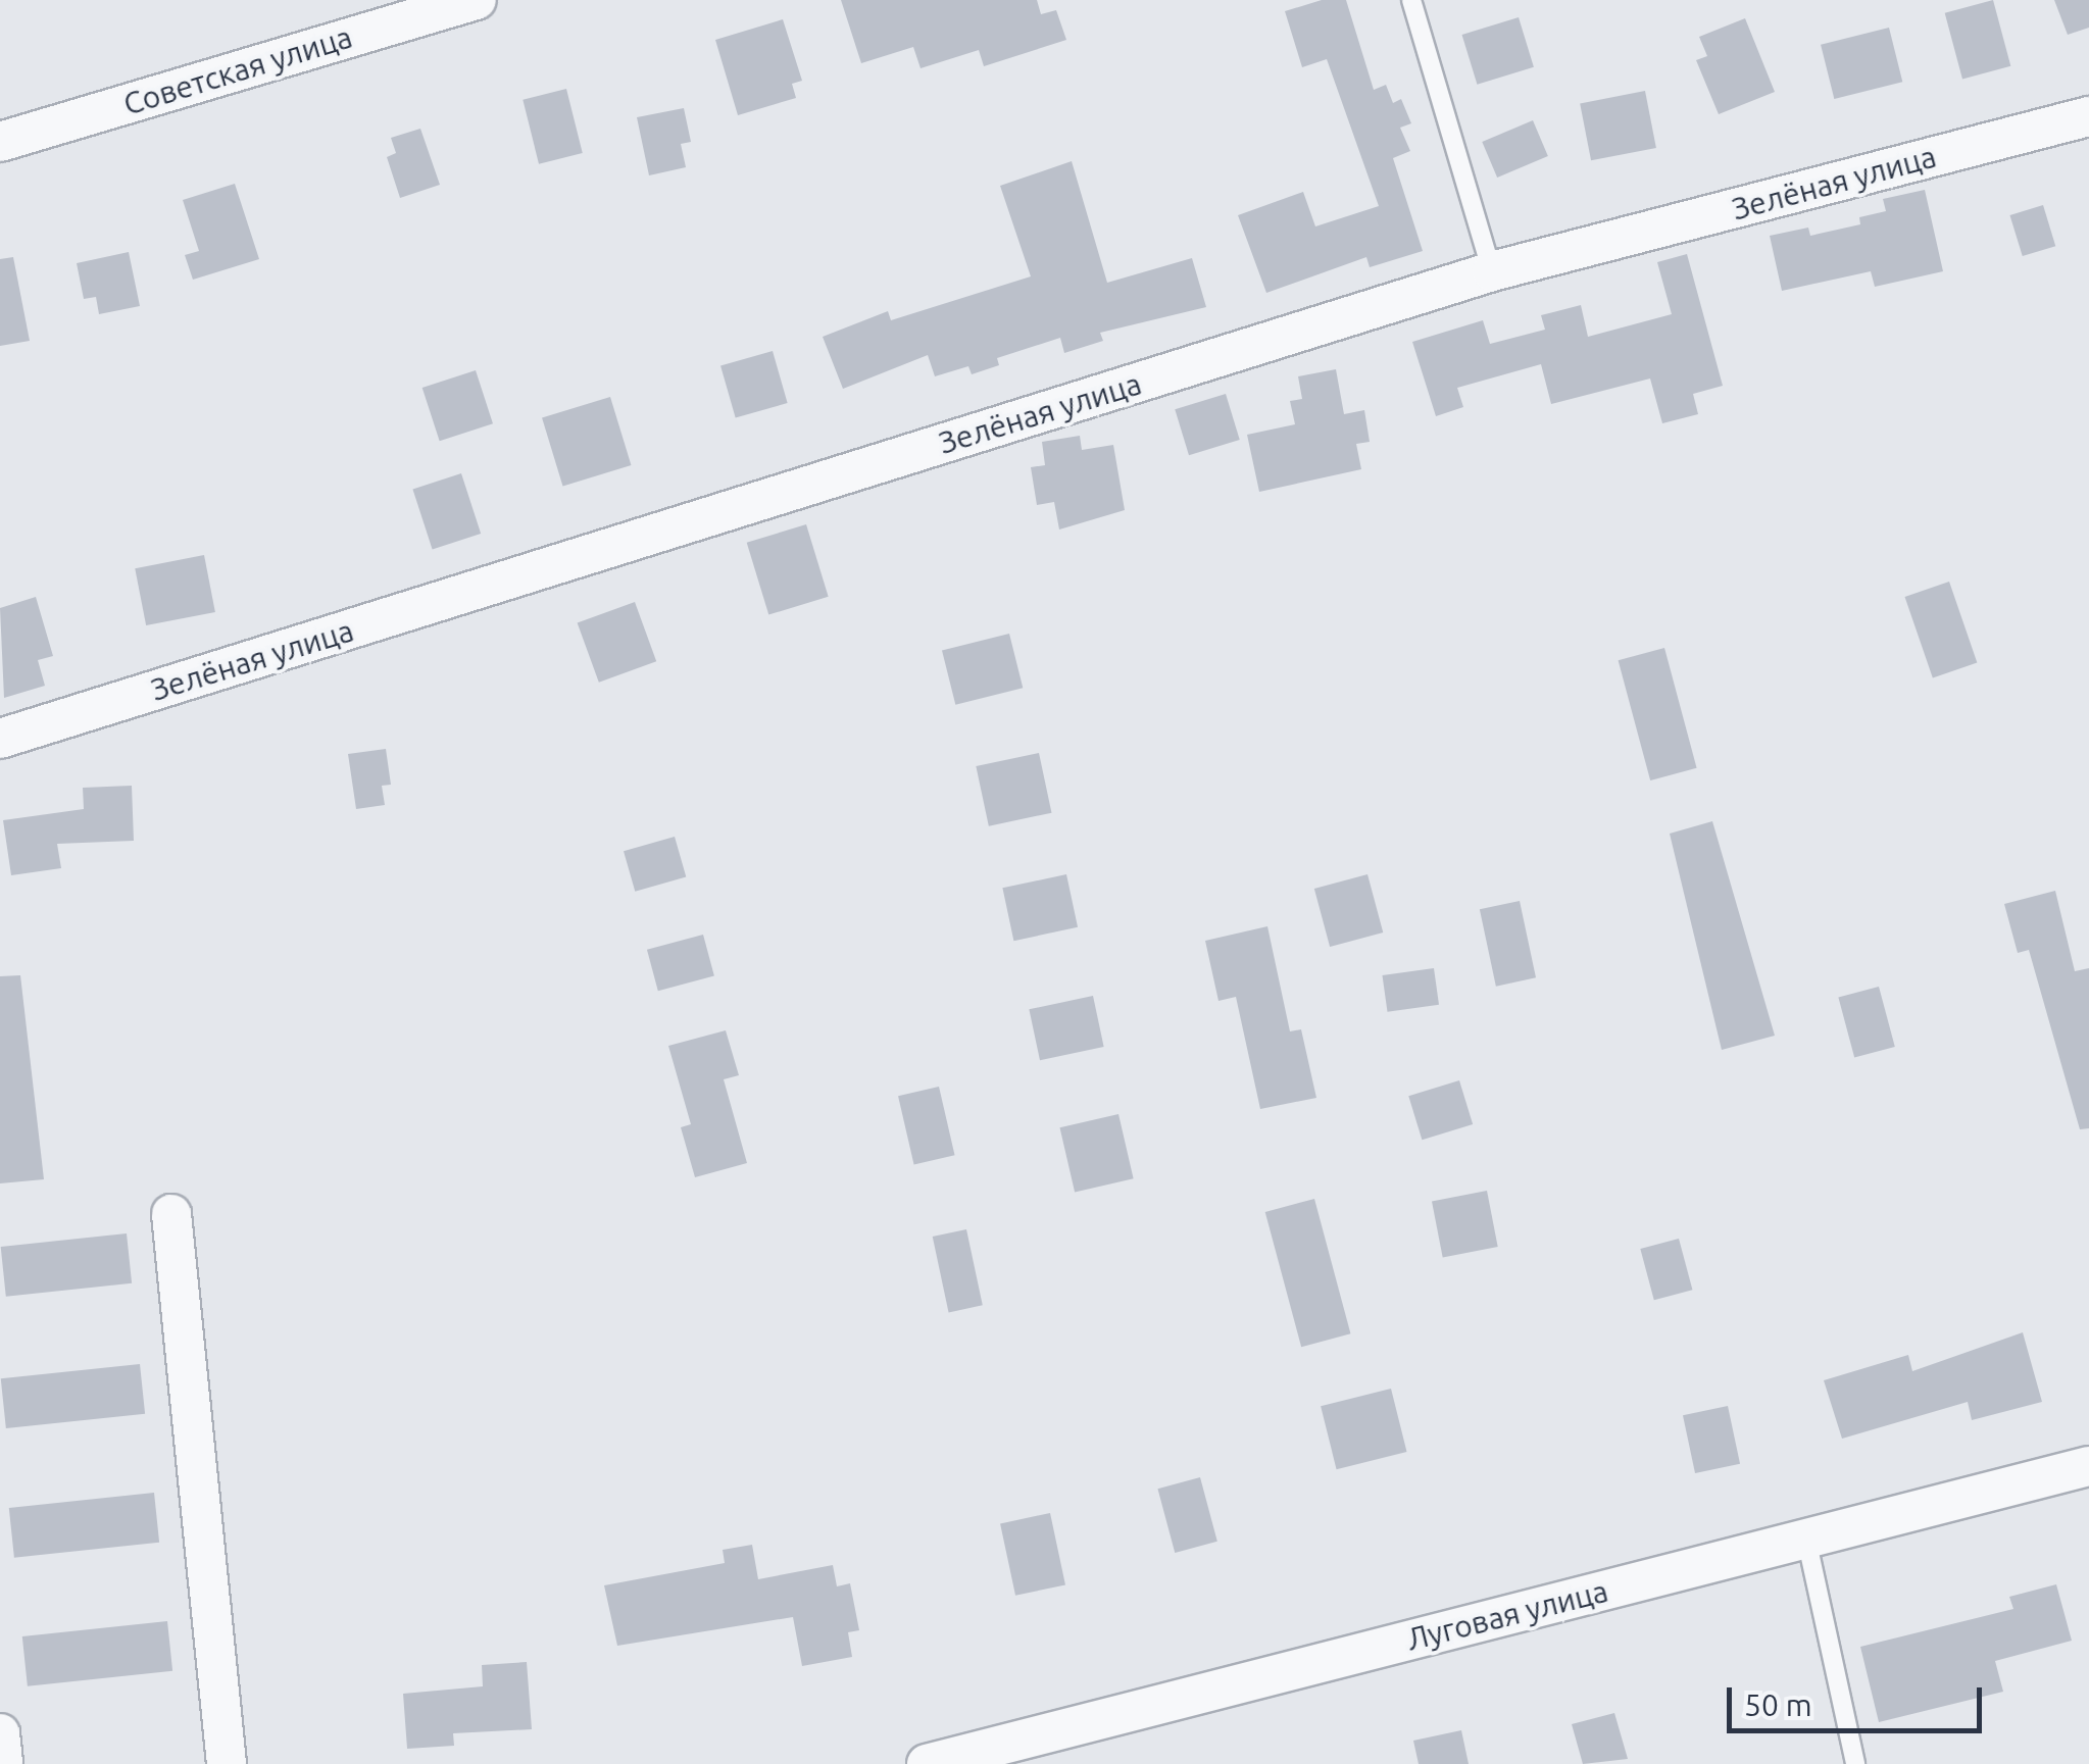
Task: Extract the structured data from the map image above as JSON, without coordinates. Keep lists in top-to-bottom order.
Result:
{
  "streets": {
    "street": ["Советская улица", "Зелёная улица", "Луговая улица"]
  },
  "scale_bar": "50 m"
}
